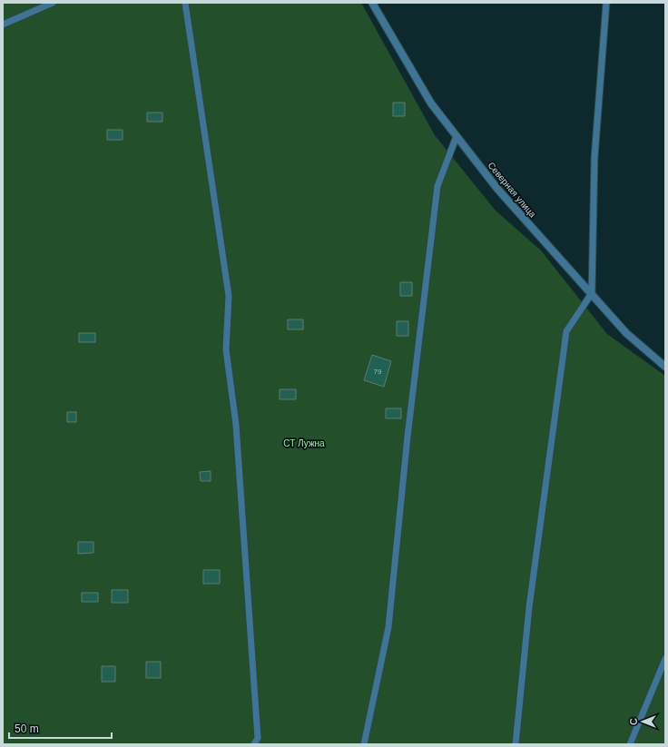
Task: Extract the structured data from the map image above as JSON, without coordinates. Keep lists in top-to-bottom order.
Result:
{
  "streets": {
    "street": ["Северная улица"]
  },
  "parks": ["СТ Лужна"],
  "house_numbers": ["79"],
  "scale_bar": "50 m",
  "north": "left"
}
